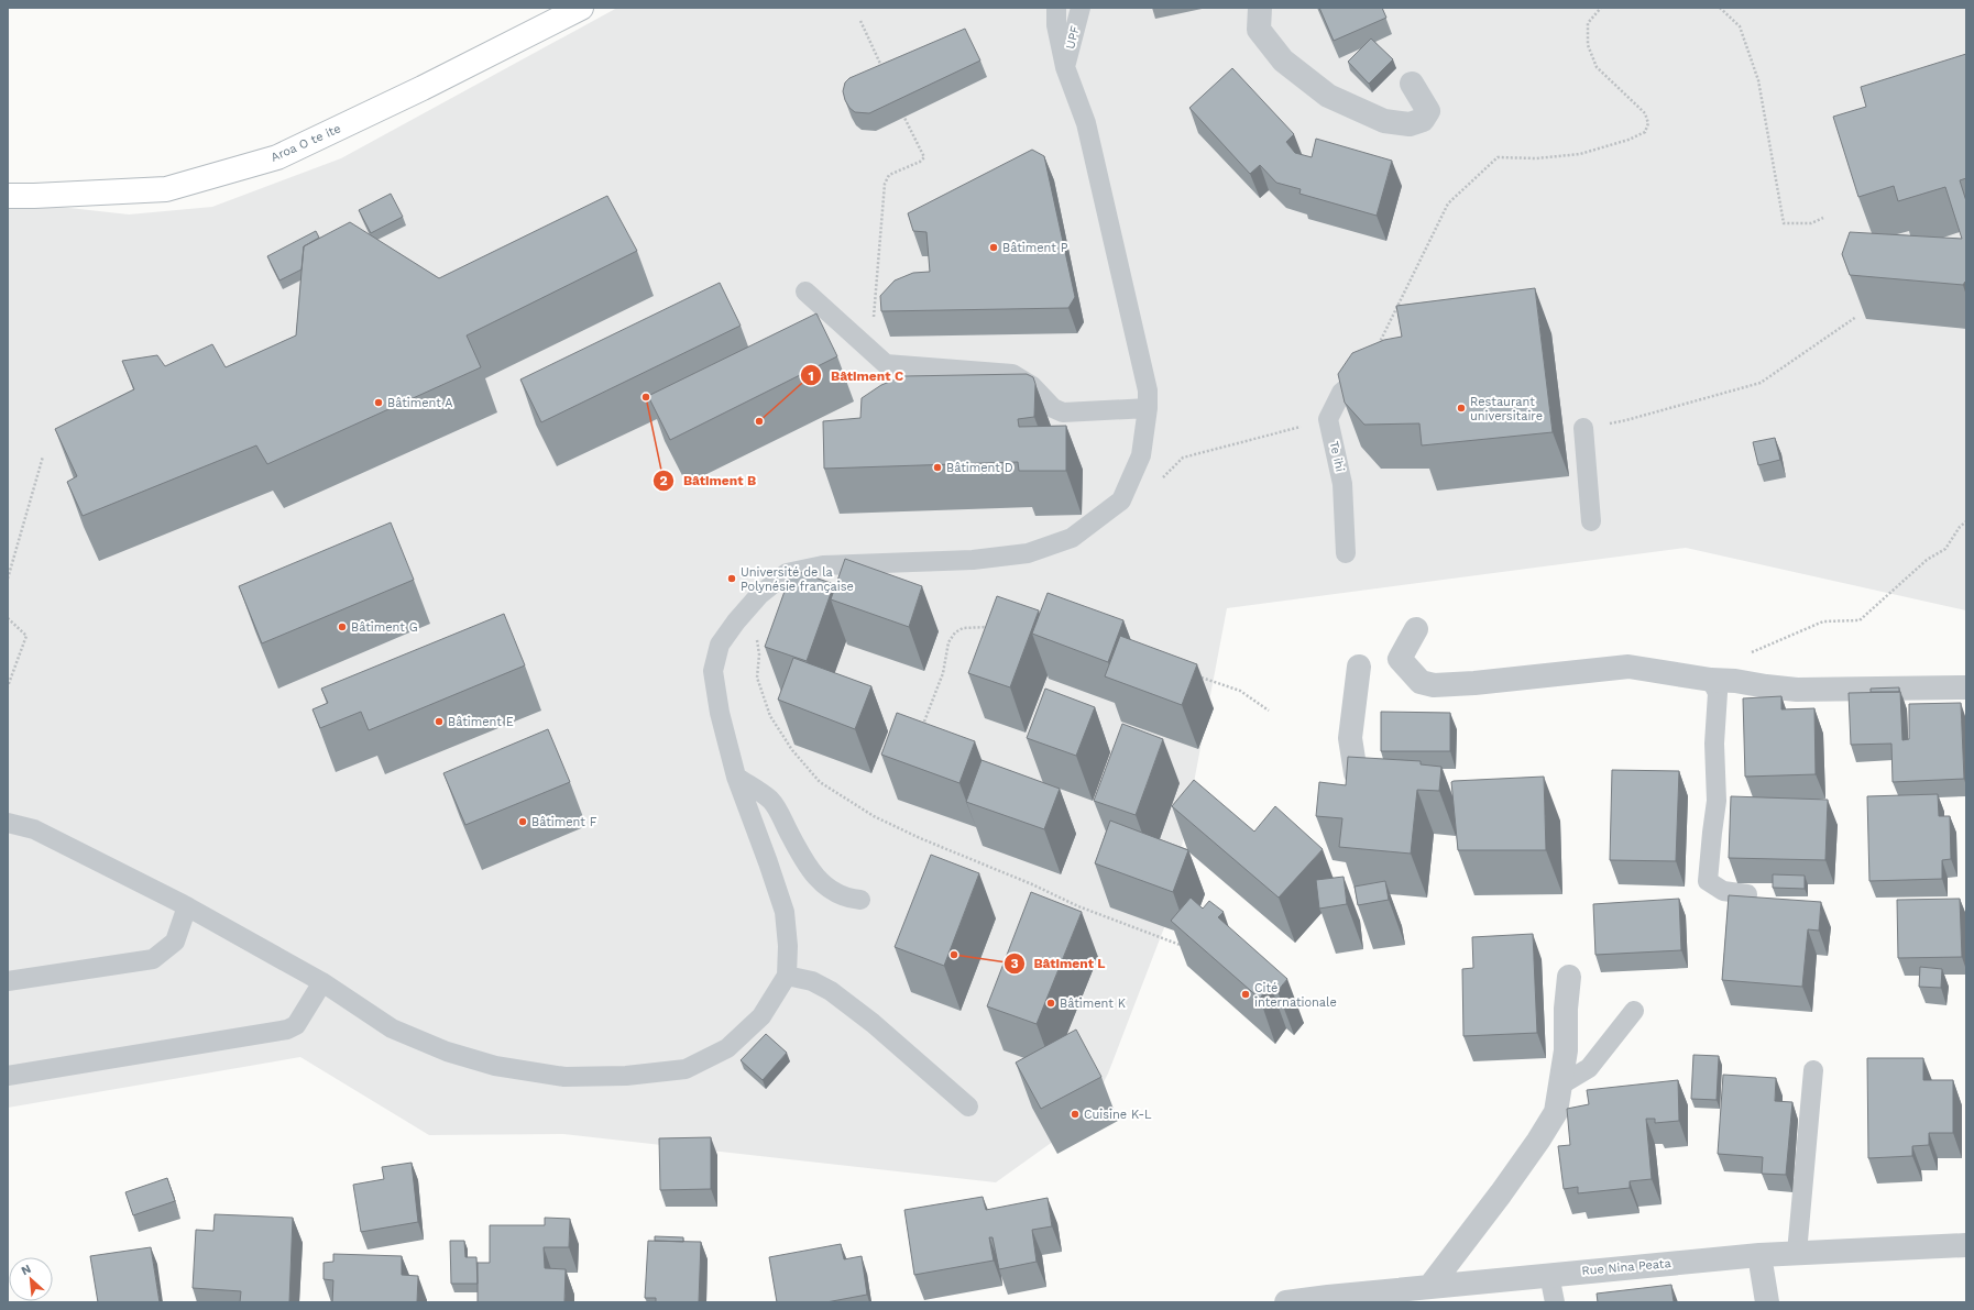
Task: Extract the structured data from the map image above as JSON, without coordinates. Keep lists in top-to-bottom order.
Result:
{
  "streets": {
    "main road": ["Aroa O te ite"],
    "street": ["Rue Nina Peata"],
    "lane": ["UPF", "Te ihi"]
  },
  "places": [
    "Bâtiment P",
    "Bâtiment B",
    "Bâtiment A",
    "Restaurant universitaire",
    "Bâtiment C",
    "Bâtiment D",
    "Université de la Polynésie française",
    "Bâtiment G",
    "Bâtiment E",
    "Bâtiment F",
    "Bâtiment L",
    "Cité internationale",
    "Bâtiment K",
    "Cuisine K-L"
  ],
  "north": "top left"
}
